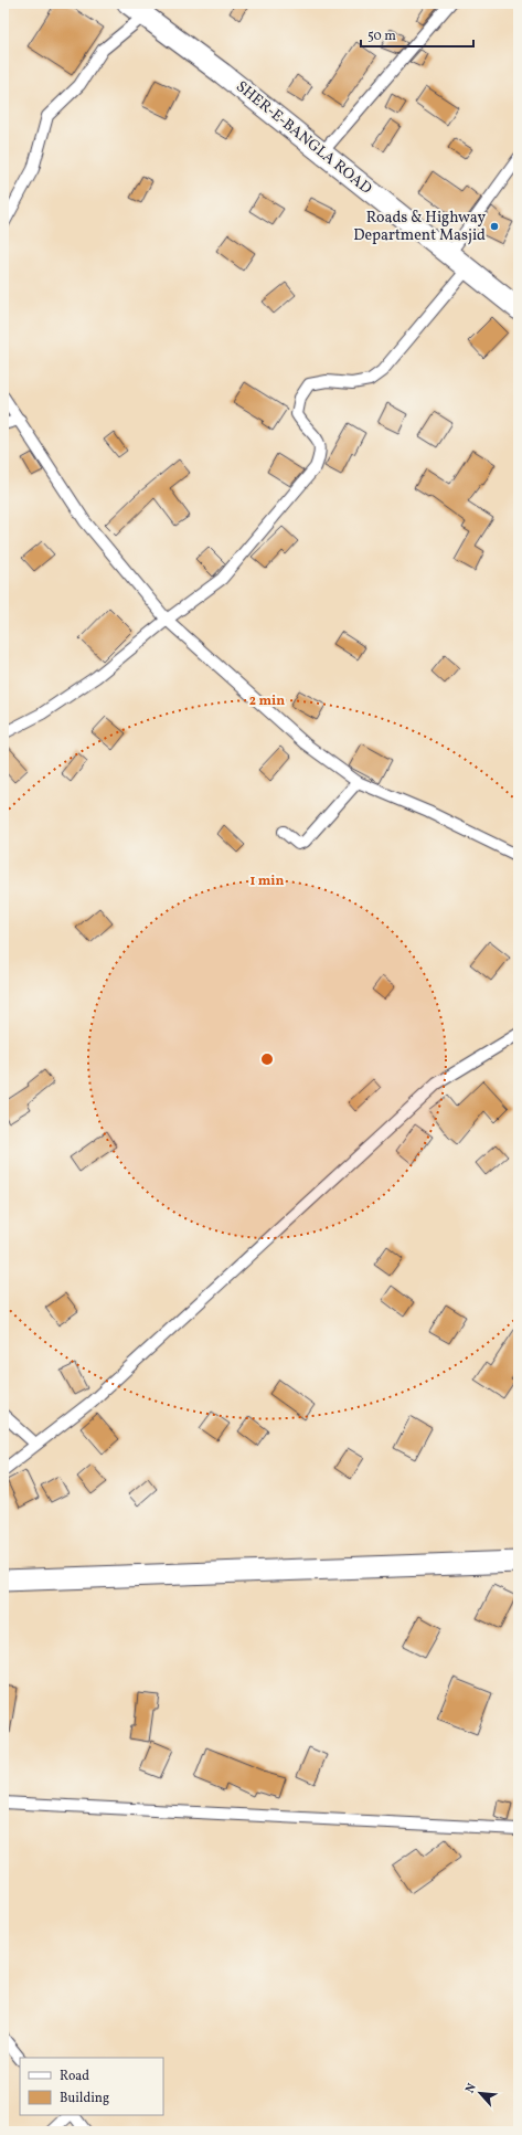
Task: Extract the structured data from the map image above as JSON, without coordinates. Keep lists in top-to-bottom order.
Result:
{
  "streets": {
    "highway": ["SHER-E-BANGLA ROAD"]
  },
  "places": ["Roads & Highway Department Masjid"],
  "legend": ["Road", "Building"],
  "scale_bar": "50 m",
  "north": "top left",
  "rings": ["2 min", "1 min"]
}
